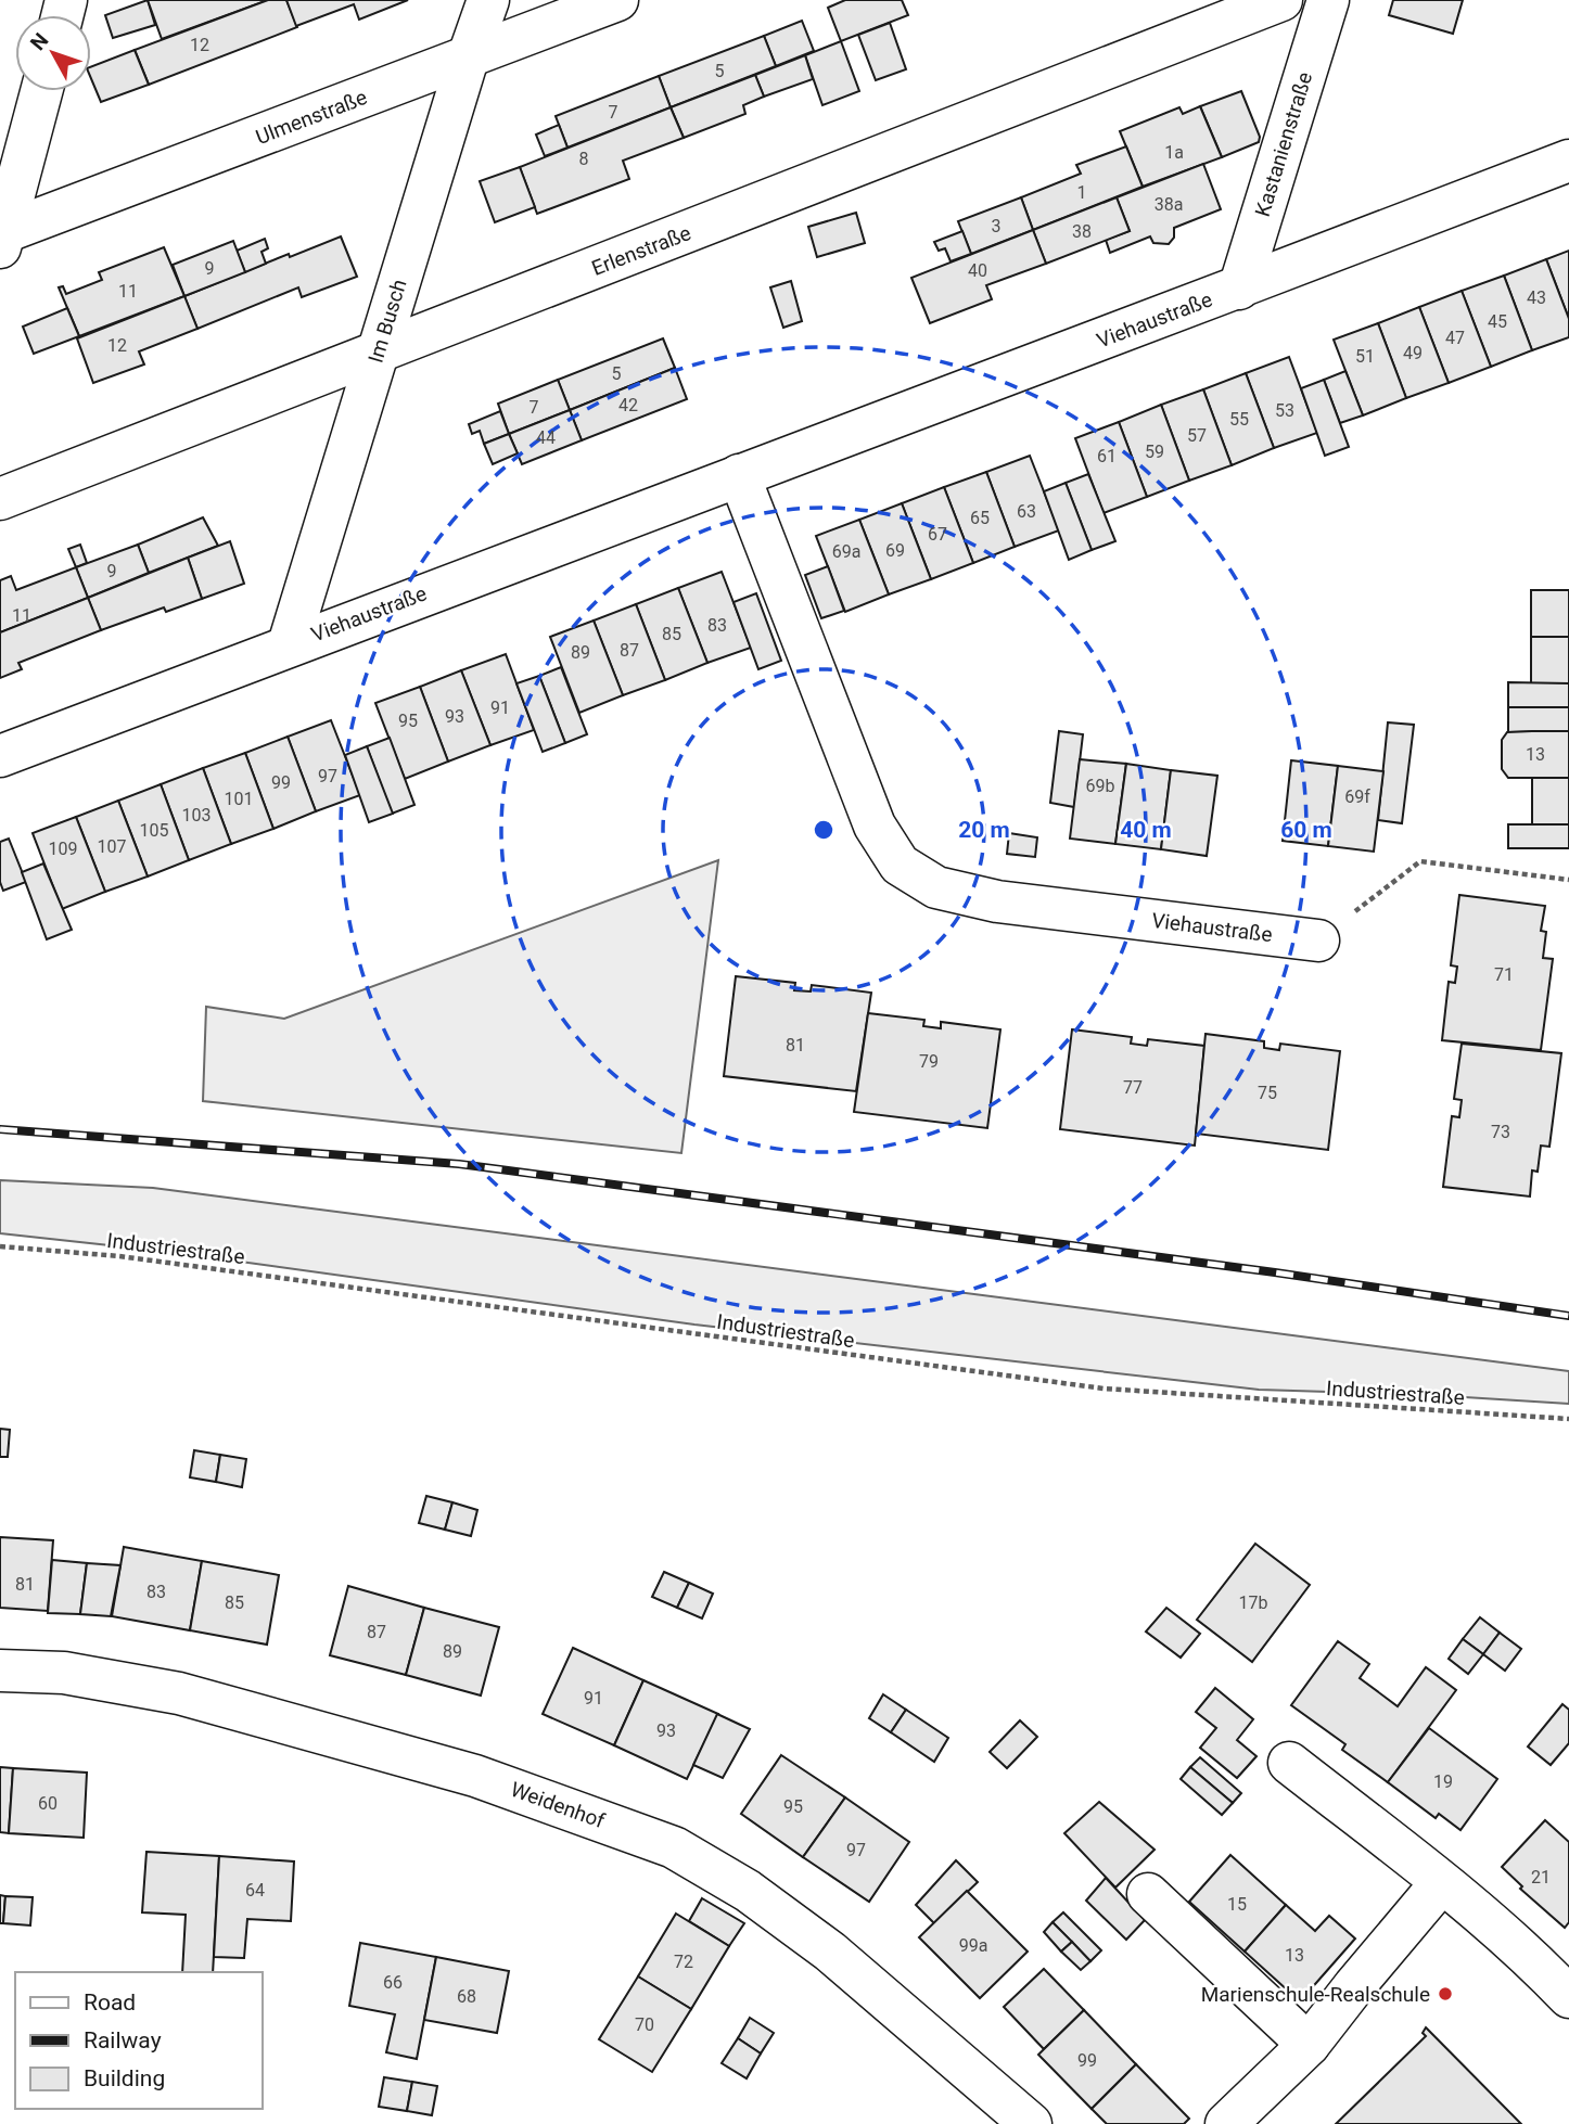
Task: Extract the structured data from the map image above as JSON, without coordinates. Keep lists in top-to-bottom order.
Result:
{
  "streets": {
    "street": [
      "Ulmenstraße",
      "Kastanienstraße",
      "Erlenstraße",
      "Viehaustraße",
      "Im Busch",
      "Weidenhof"
    ],
    "path": ["Industriestraße"]
  },
  "crossings": [
    ["Ulmenstraße", "Im Busch"],
    ["Kastanienstraße", "Viehaustraße"],
    ["Erlenstraße", "Im Busch"],
    ["Viehaustraße", "Im Busch"]
  ],
  "places": ["Marienschule-Realschule"],
  "house_numbers": [
    "12",
    "5",
    "7",
    "1a",
    "8",
    "1",
    "38a",
    "3",
    "38",
    "9",
    "40",
    "11",
    "43",
    "45",
    "47",
    "12",
    "49",
    "51",
    "5",
    "42",
    "7",
    "53",
    "55",
    "57",
    "44",
    "59",
    "61",
    "63",
    "65",
    "67",
    "69",
    "69a",
    "9",
    "11",
    "83",
    "85",
    "87",
    "89",
    "91",
    "93",
    "95",
    "13",
    "97",
    "99",
    "69b",
    "69f",
    "101",
    "103",
    "105",
    "107",
    "109",
    "71",
    "81",
    "79",
    "77",
    "75",
    "73",
    "81",
    "83",
    "85",
    "17b",
    "87",
    "89",
    "91",
    "93",
    "19",
    "60",
    "95",
    "97",
    "21",
    "64",
    "15",
    "99a",
    "13",
    "72",
    "66",
    "68",
    "70",
    "99"
  ],
  "legend": ["Road", "Railway", "Building"],
  "north": "top left",
  "rings": ["20 m", "40 m", "60 m"]
}
